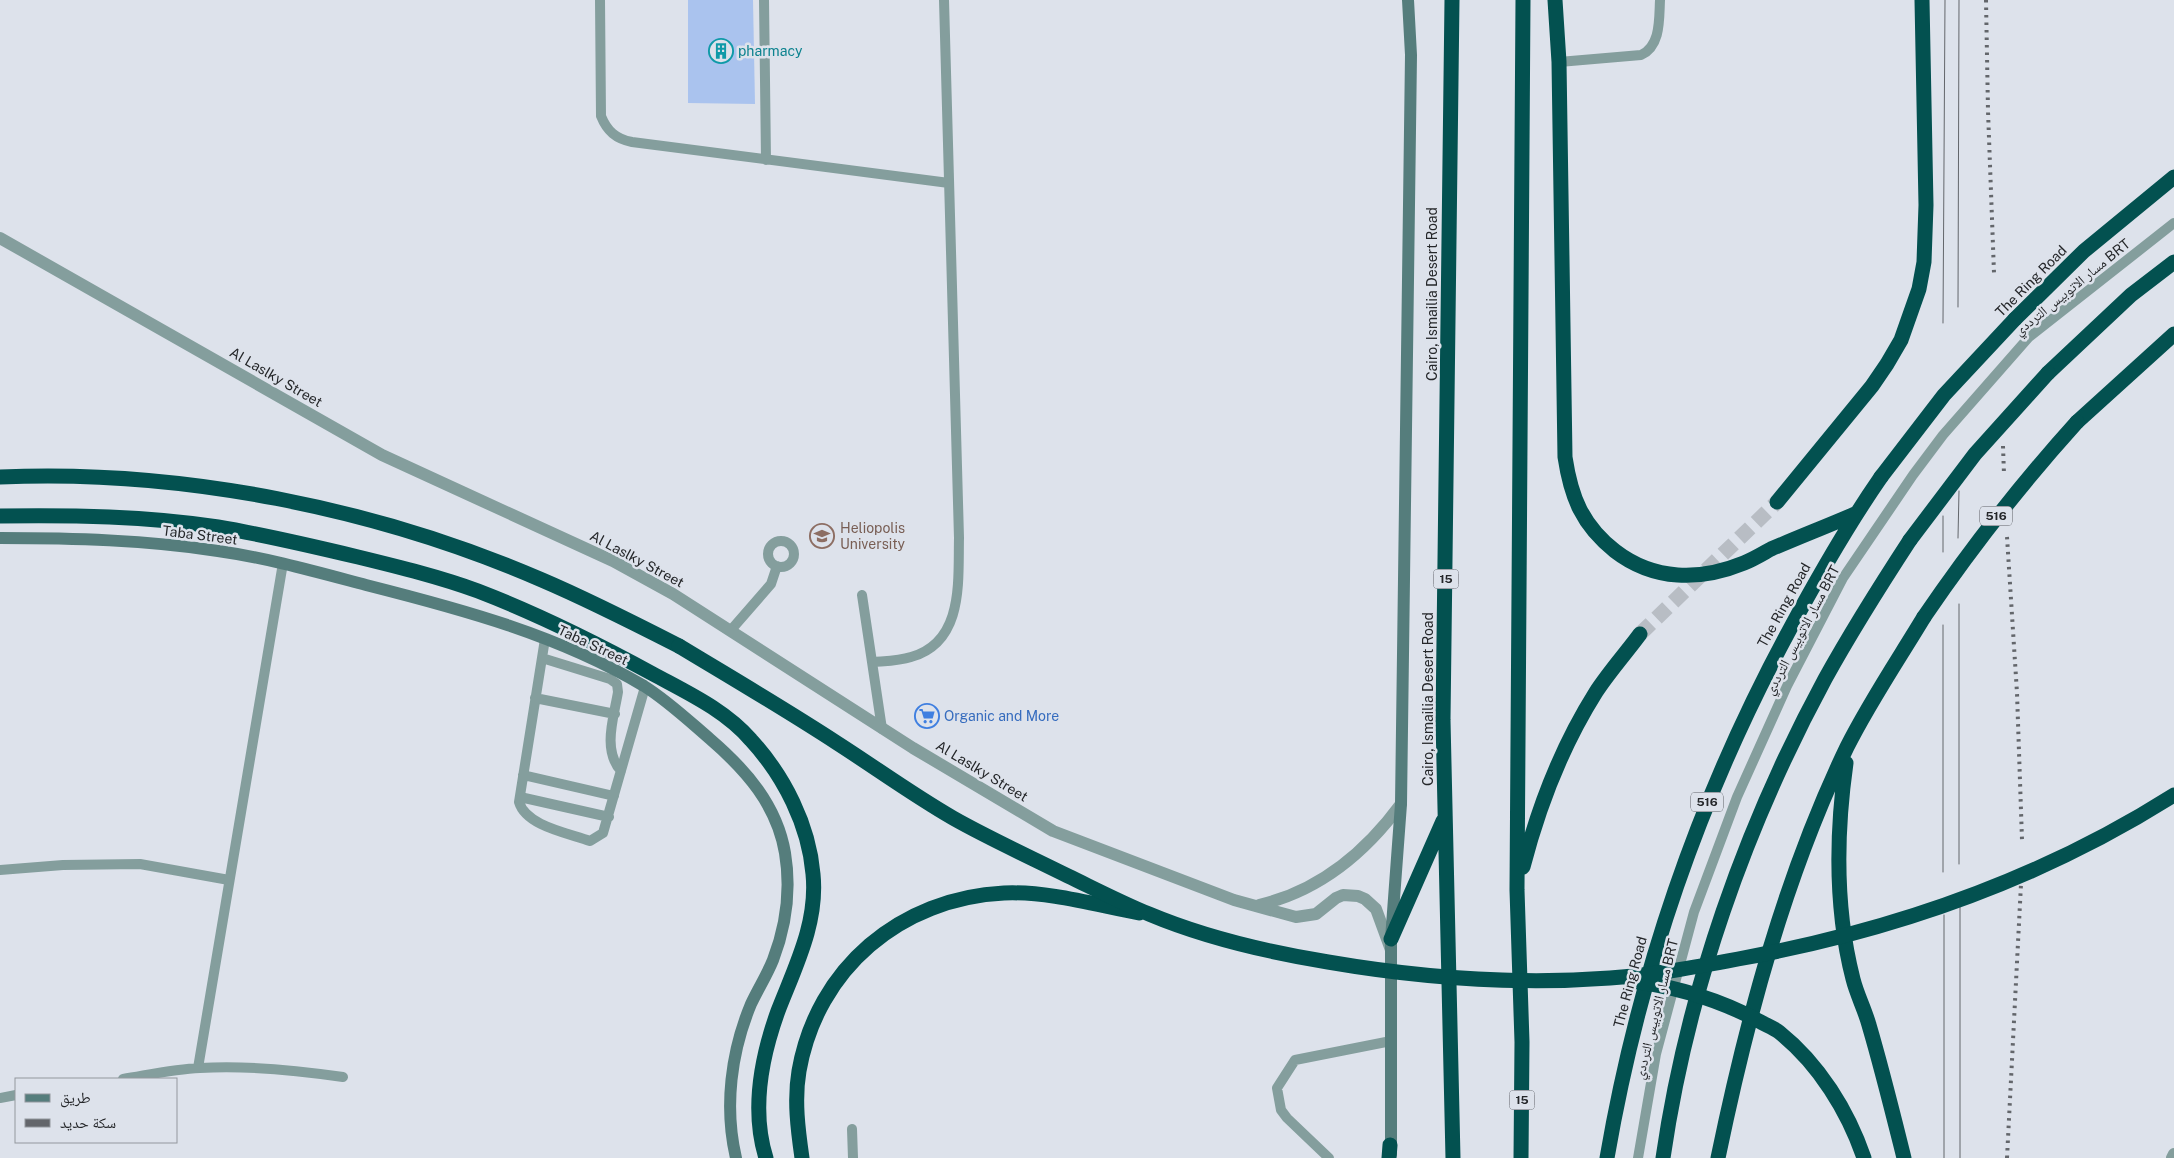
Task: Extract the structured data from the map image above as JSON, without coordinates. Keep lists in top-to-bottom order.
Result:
{
  "streets": {
    "highway": [
      "The Ring Road",
      "Cairo, Ismailia Desert Road",
      "516",
      "15"
    ],
    "street": ["Al Laslky Street", "Taba Street"],
    "lane": ["مسار الاتوبيس الترددي BRT"]
  },
  "places": {
    "building": ["pharmacy"],
    "school or university": ["Heliopolis University"],
    "supermarket": ["Organic and More"]
  },
  "legend": ["طريق", "سكة حديد"]
}
